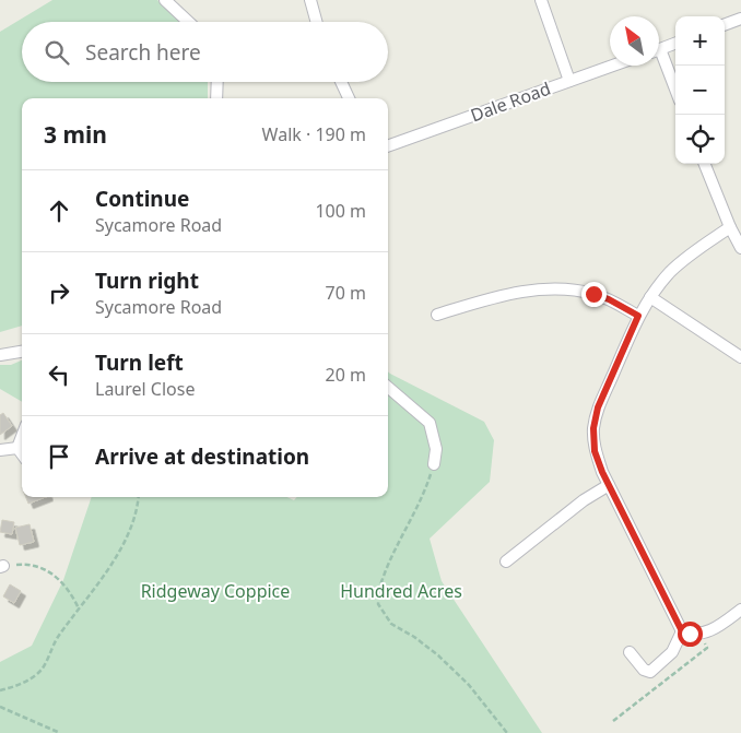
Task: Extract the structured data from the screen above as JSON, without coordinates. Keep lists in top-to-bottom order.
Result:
{
  "streets": {
    "street": ["Dale Road"]
  },
  "parks": ["Ridgeway Coppice", "Hundred Acres"],
  "north": "top left",
  "page": {
    "map_buttons": ["+", "−"],
    "search": "Search here",
    "heading": ["3 min", "Walk · 190 m"],
    "list": [
      ["Continue", "Sycamore Road", "100 m"],
      ["Turn right", "Sycamore Road", "70 m"],
      ["Turn left", "Laurel Close", "20 m"],
      "Arrive at destination"
    ]
  }
}
